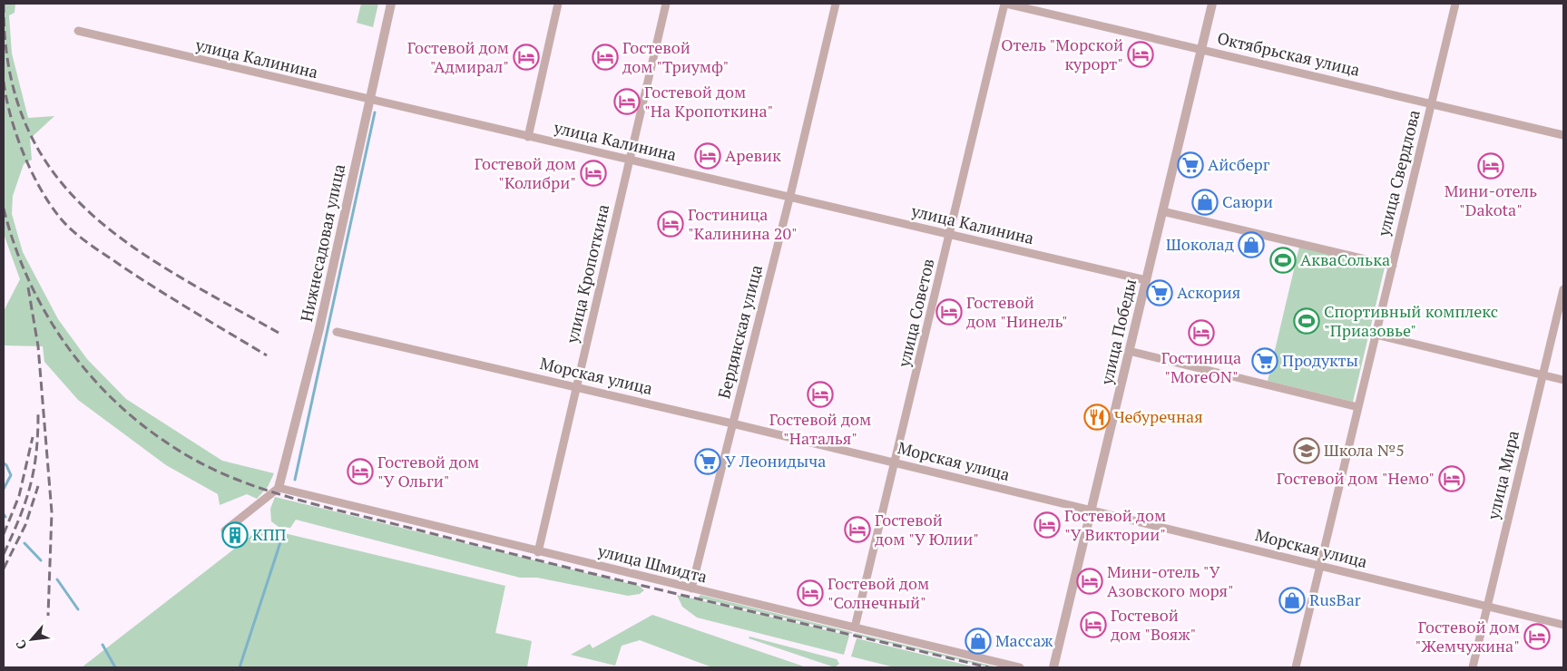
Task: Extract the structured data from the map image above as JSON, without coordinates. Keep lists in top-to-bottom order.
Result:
{
  "streets": {
    "street": [
      "Октябрьская улица",
      "улица Калинина",
      "улица Свердлова",
      "Нижнесадовая улица",
      "улица Кропоткина",
      "улица Советов",
      "Бердянская улица",
      "улица Победы",
      "Морская улица",
      "улица Мира",
      "улица Шмидта"
    ]
  },
  "crossings": [
    ["Октябрьская улица", "улица Свердлова"],
    ["Октябрьская улица", "улица Советов"],
    ["Октябрьская улица", "улица Победы"],
    ["улица Калинина", "Нижнесадовая улица"],
    ["улица Калинина", "улица Кропоткина"],
    ["улица Калинина", "улица Советов"],
    ["улица Калинина", "Бердянская улица"],
    ["улица Калинина", "улица Победы"],
    ["улица Свердлова", "Морская улица"],
    ["Нижнесадовая улица", "улица Шмидта"],
    ["улица Кропоткина", "Морская улица"],
    ["улица Кропоткина", "улица Шмидта"],
    ["улица Советов", "Морская улица"],
    ["улица Советов", "улица Шмидта"],
    ["Бердянская улица", "Морская улица"],
    ["Бердянская улица", "улица Шмидта"],
    ["улица Победы", "Морская улица"],
    ["Морская улица", "улица Мира"]
  ],
  "places": {
    "hotel": [
      "Отель \"Морской курорт\"",
      "Гостевой дом \"Адмирал\"",
      "Гостевой дом \"Триумф\"",
      "Гостевой дом \"На Кропоткина\"",
      "Аревик",
      "Мини-отель \"Dakota\"",
      "Гостевой дом \"Колибри\"",
      "Гостиница \"Калинина 20\"",
      "Гостевой дом \"Нинель\"",
      "Гостиница \"MoreON\"",
      "Гостевой дом \"Наталья\"",
      "Гостевой дом \"У Ольги\"",
      "Гостевой дом \"Немо\"",
      "Гостевой дом \"У Виктории\"",
      "Гостевой дом \"У Юлии\"",
      "Мини-отель \"У Азовского моря\"",
      "Гостевой дом \"Солнечный\"",
      "Гостевой дом \"Вояж\"",
      "Гостевой дом \"Жемчужина\""
    ],
    "supermarket": [
      "Айсберг",
      "Аскория",
      "Продукты",
      "У Леонидыча"
    ],
    "shop": [
      "Саюри",
      "Шоколад",
      "RusBar",
      "Массаж"
    ],
    "sports": ["АкваСолька", "Спортивный комплекс \"Приазовье\""],
    "restaurant": ["Чебуречная"],
    "school or university": ["Школа №5"],
    "building": ["КПП"]
  },
  "north": "bottom left"
}
